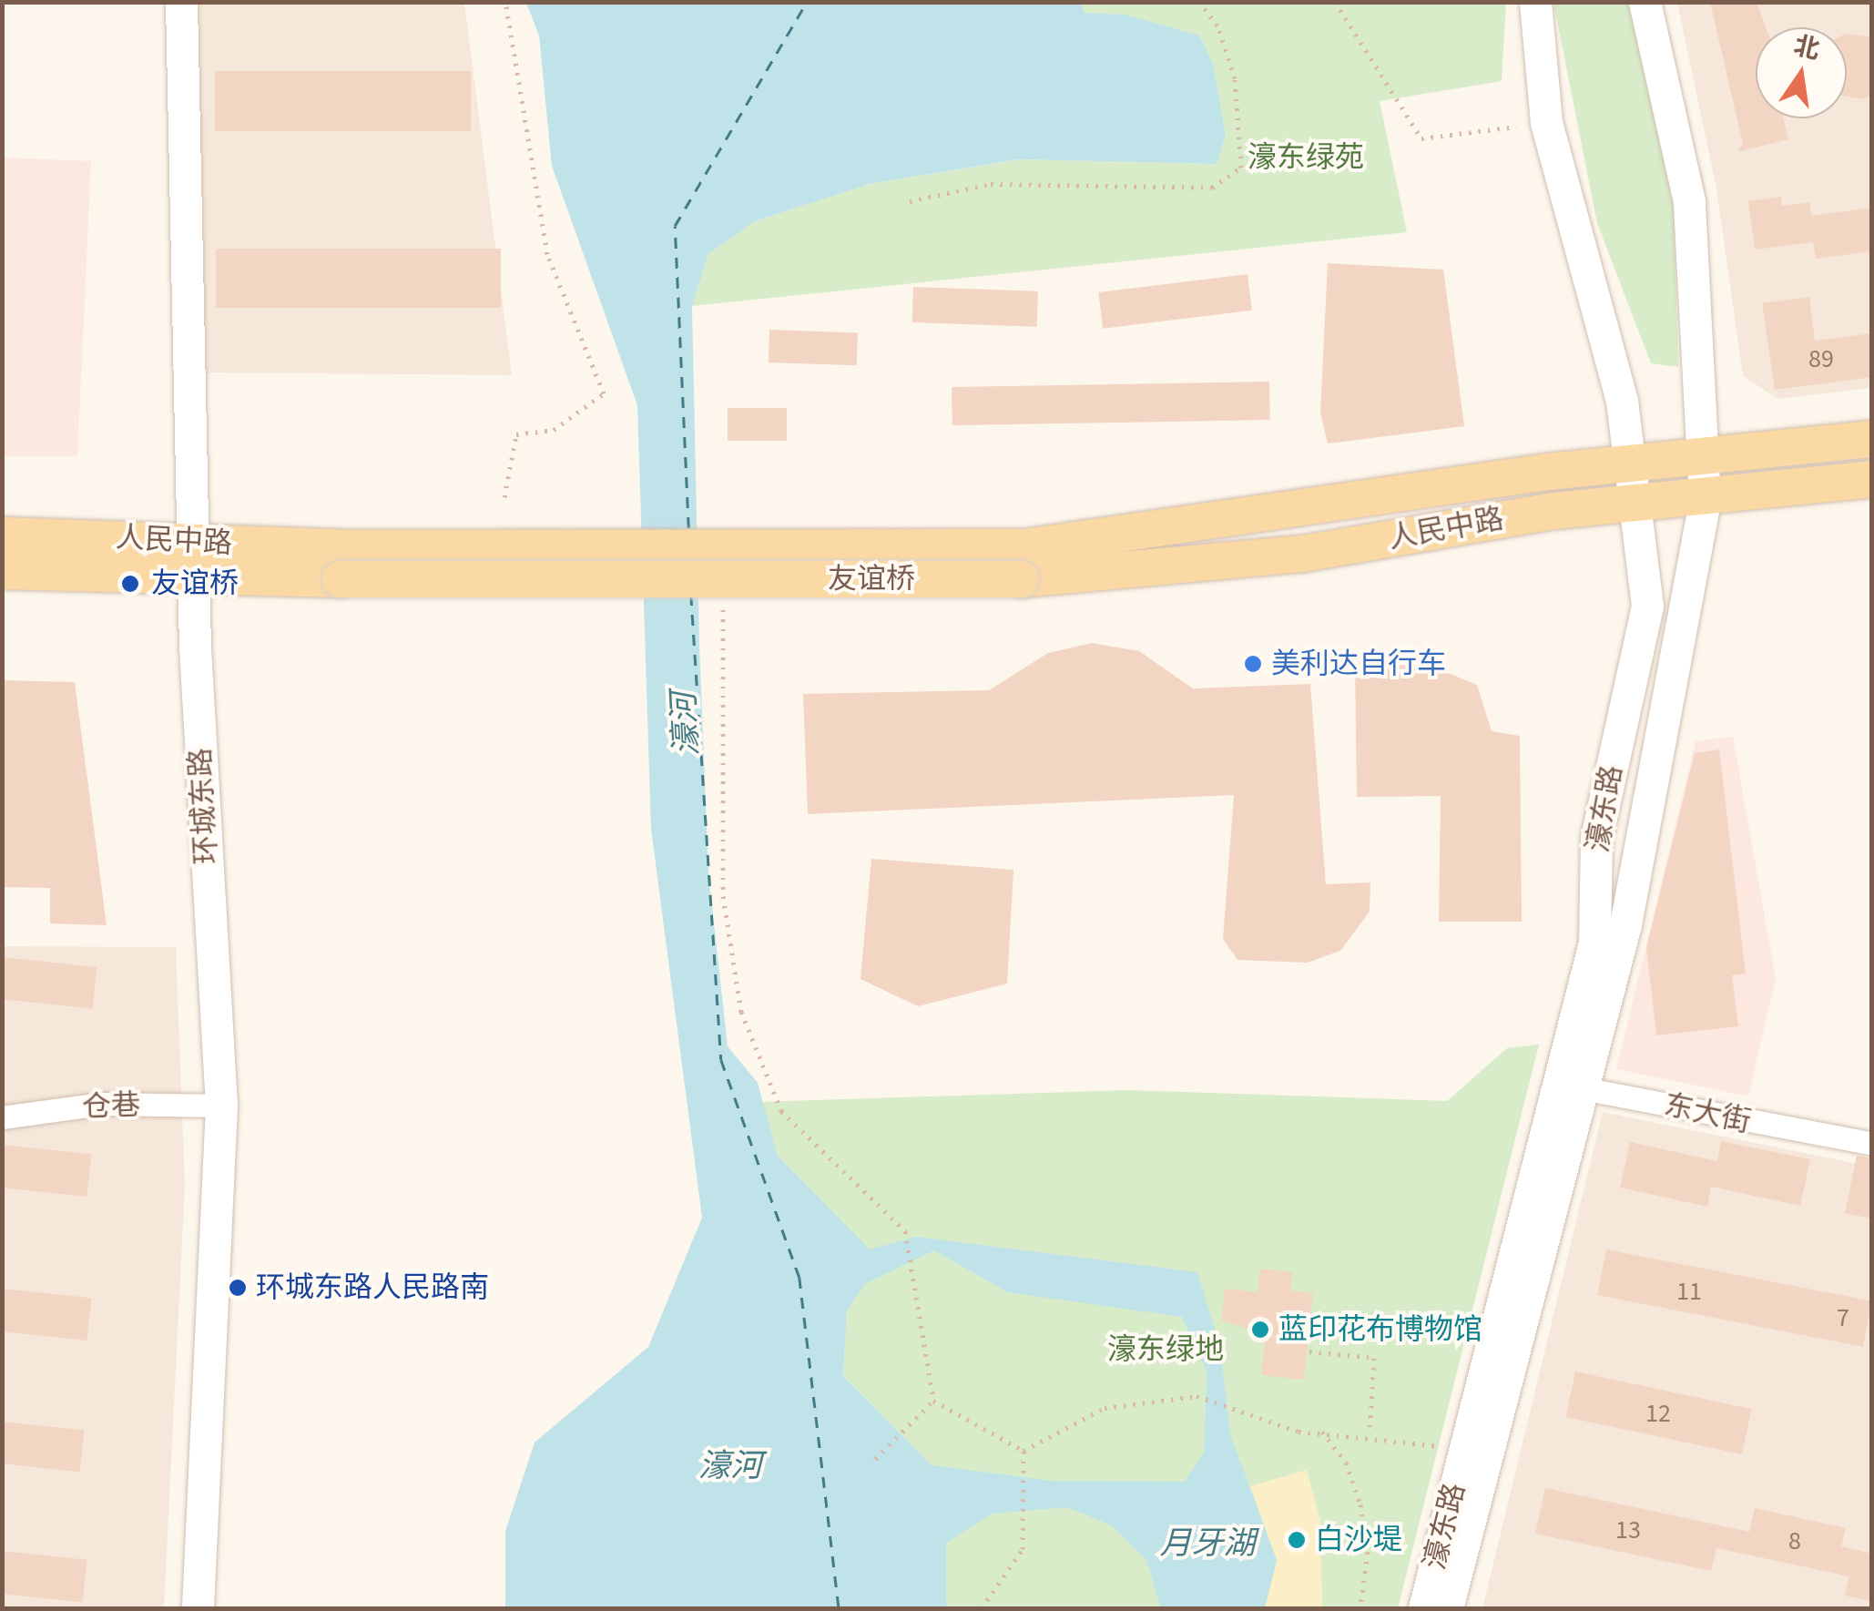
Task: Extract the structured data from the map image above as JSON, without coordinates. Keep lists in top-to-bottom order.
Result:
{
  "streets": {
    "main road": [
      "人民中路",
      "友谊桥",
      "环城东路",
      "濠东路"
    ],
    "street": ["仓巷", "东大街"]
  },
  "crossings": [
    ["人民中路", "友谊桥"],
    ["人民中路", "环城东路"],
    ["人民中路", "濠东路"],
    ["环城东路", "仓巷"],
    ["濠东路", "东大街"]
  ],
  "water": ["濠河", "月牙湖"],
  "parks": ["濠东绿苑", "濠东绿地"],
  "places": [
    "友谊桥",
    "美利达自行车",
    "环城东路人民路南",
    "蓝印花布博物馆",
    "白沙堤"
  ],
  "house_numbers": [
    "89",
    "11",
    "7",
    "12",
    "13",
    "8"
  ],
  "north": "top"
}
